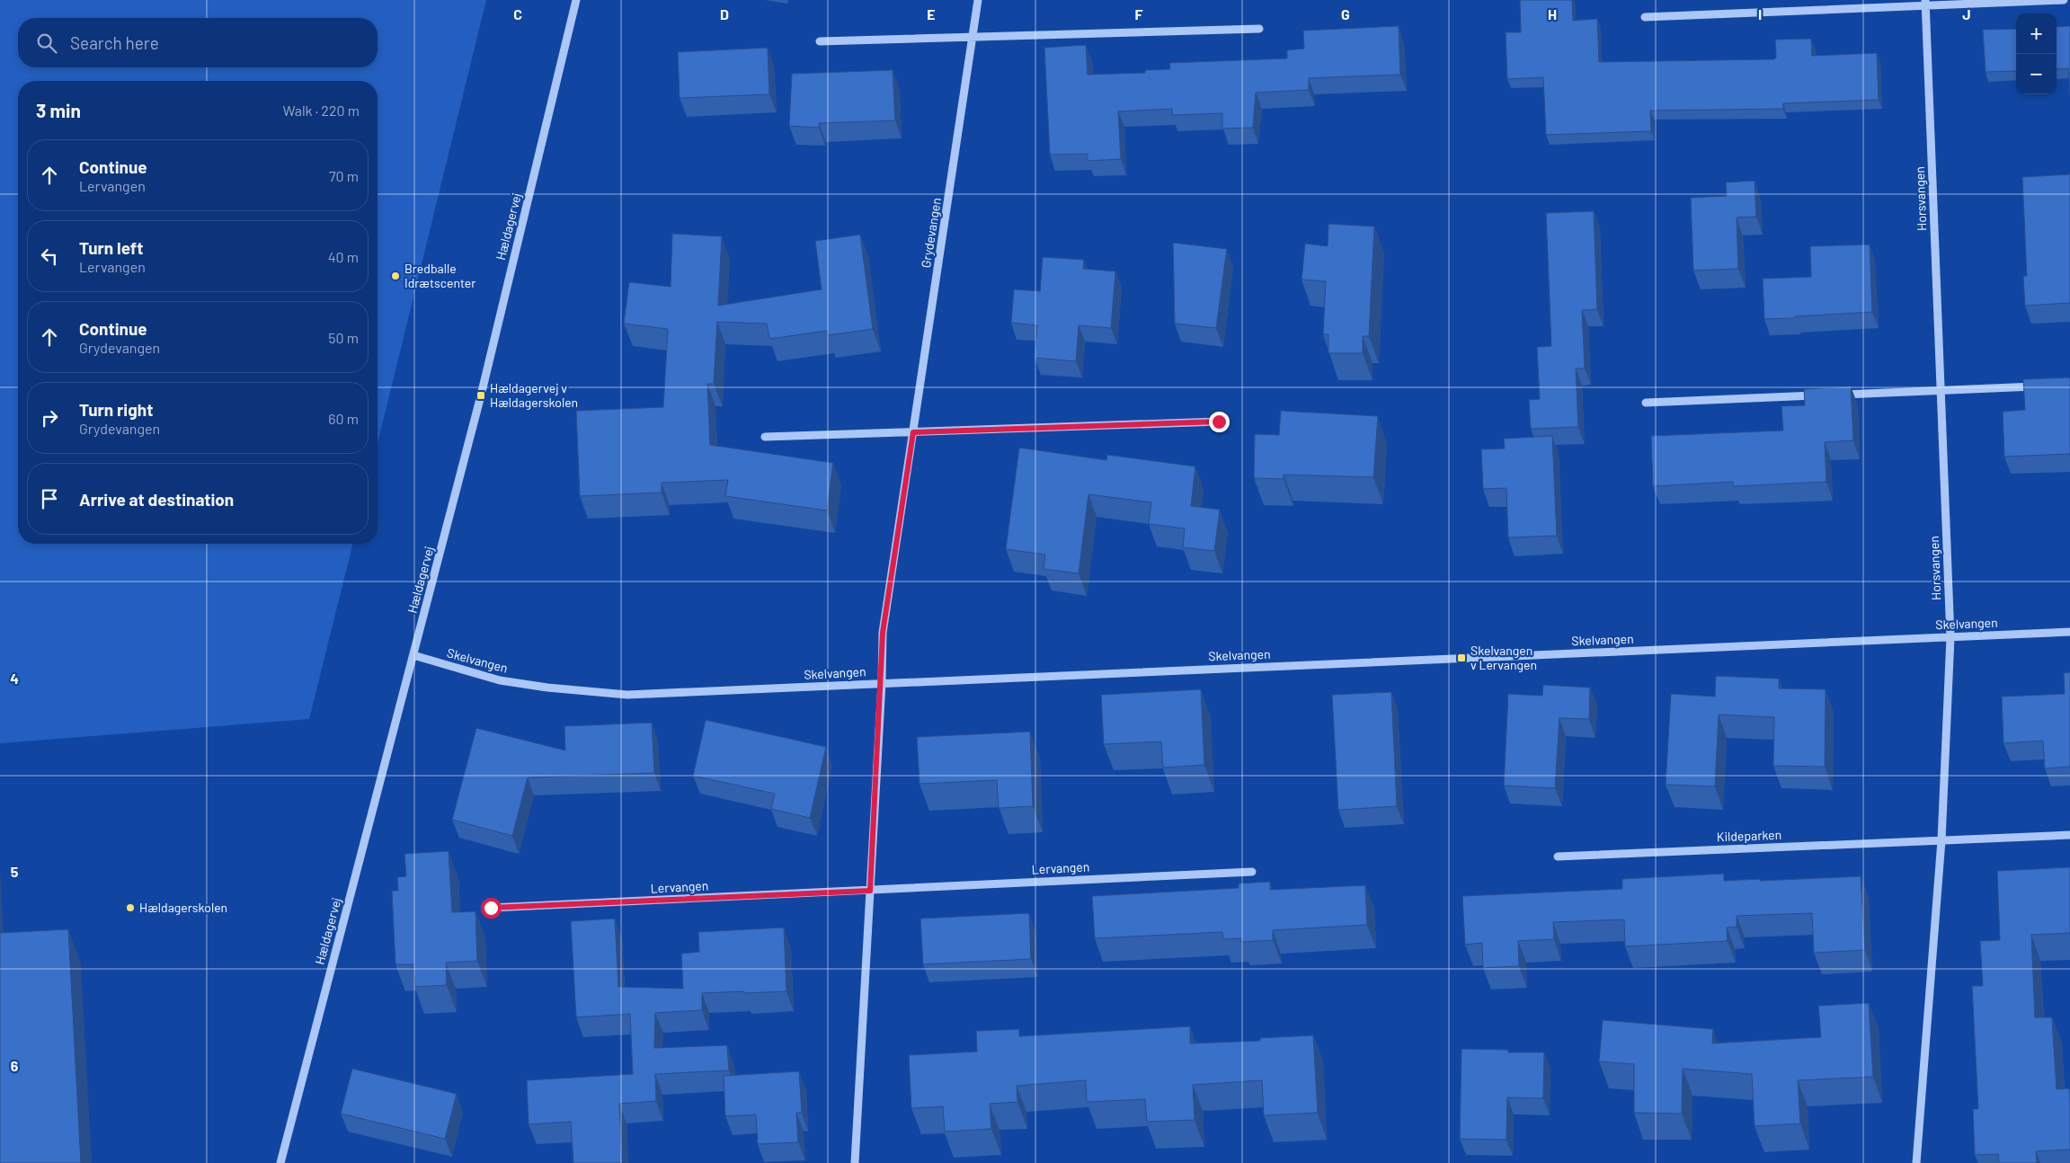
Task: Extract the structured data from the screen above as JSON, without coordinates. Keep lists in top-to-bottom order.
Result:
{
  "streets": {
    "street": [
      "Horsvangen",
      "Hældagervej",
      "Grydevangen",
      "Skelvangen",
      "Kildeparken",
      "Lervangen"
    ]
  },
  "crossings": [
    ["Horsvangen", "Skelvangen"],
    ["Hældagervej", "Skelvangen"],
    ["Grydevangen", "Skelvangen"]
  ],
  "places": {
    "other": ["Bredballe Idrætscenter", "Hældagerskolen"],
    "transit": ["Hældagervej v Hældagerskolen", "Skelvangen v Lervangen"]
  },
  "page": {
    "map_buttons": ["+", "−"],
    "search": "Search here",
    "heading": ["3 min", "Walk · 220 m"],
    "list": [
      ["Continue", "Lervangen", "70 m"],
      ["Turn left", "Lervangen", "40 m"],
      ["Continue", "Grydevangen", "50 m"],
      ["Turn right", "Grydevangen", "60 m"],
      "Arrive at destination"
    ]
  },
  "grid": {
    "columns": [
      "C",
      "D",
      "E",
      "F",
      "G",
      "H",
      "I",
      "J"
    ],
    "rows": ["4", "5", "6"]
  }
}
